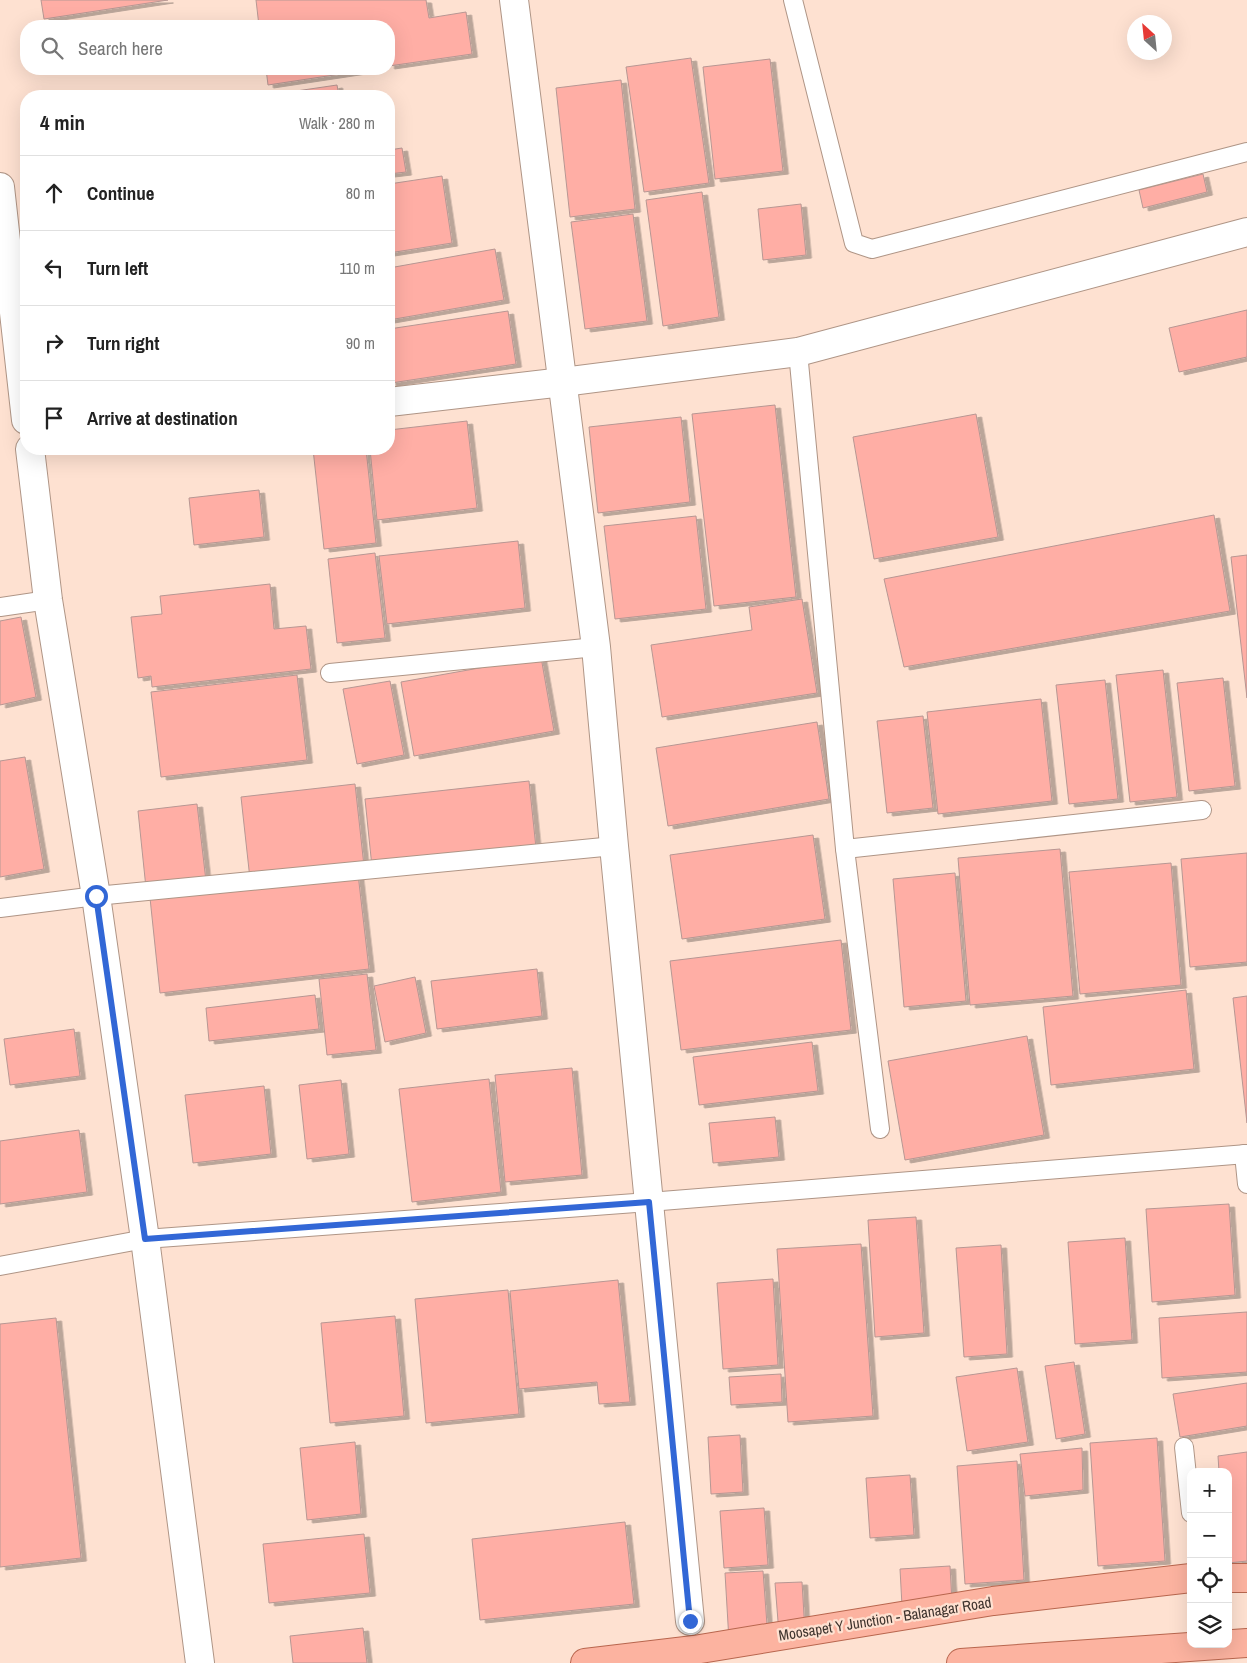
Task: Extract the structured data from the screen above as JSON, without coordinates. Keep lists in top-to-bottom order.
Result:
{
  "streets": {
    "main road": ["Moosapet Y Junction - Balanagar Road"]
  },
  "north": "top left",
  "page": {
    "search": "Search here",
    "heading": ["4 min", "Walk · 280 m"],
    "list": [
      ["Continue", "80 m"],
      ["Turn left", "110 m"],
      ["Turn right", "90 m"],
      "Arrive at destination"
    ],
    "map_buttons": ["+", "−"]
  }
}
